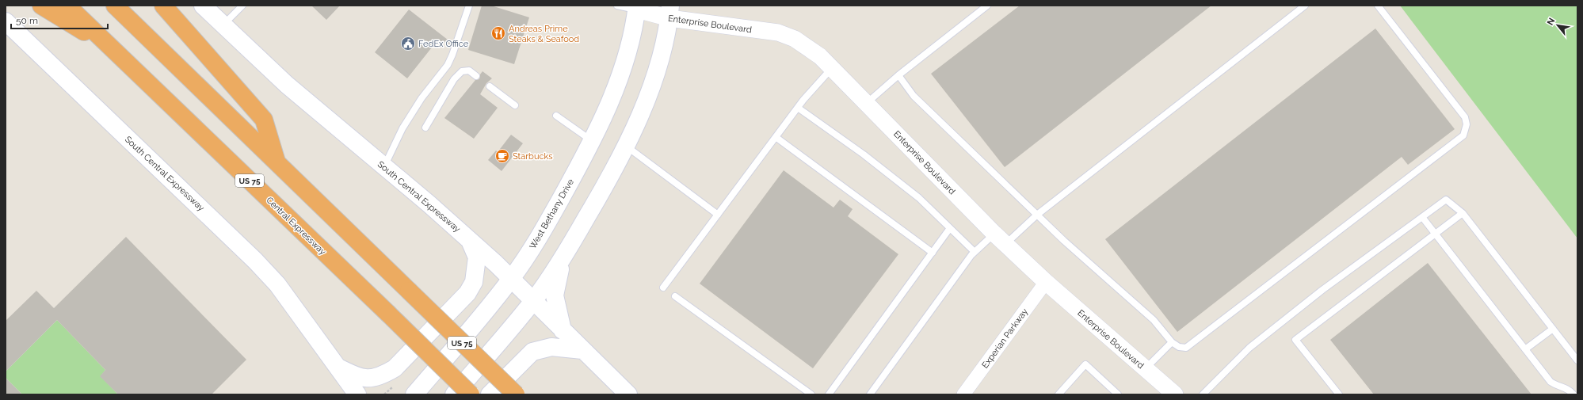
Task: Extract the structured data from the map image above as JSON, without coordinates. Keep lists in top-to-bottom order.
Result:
{
  "streets": {
    "highway": ["US 75", "Central Expressway"],
    "main road": ["South Central Expressway", "West Bethany Drive"],
    "street": ["Enterprise Boulevard", "Experian Parkway"]
  },
  "crossings": [
    ["Enterprise Boulevard", "West Bethany Drive"],
    ["Enterprise Boulevard", "Experian Parkway"],
    ["South Central Expressway", "West Bethany Drive"]
  ],
  "places": {
    "restaurant": ["Andreas Prime Steaks & Seafood"],
    "public building": ["FedEx Office"],
    "cafe": ["Starbucks"]
  },
  "scale_bar": "50 m",
  "north": "top left"
}
